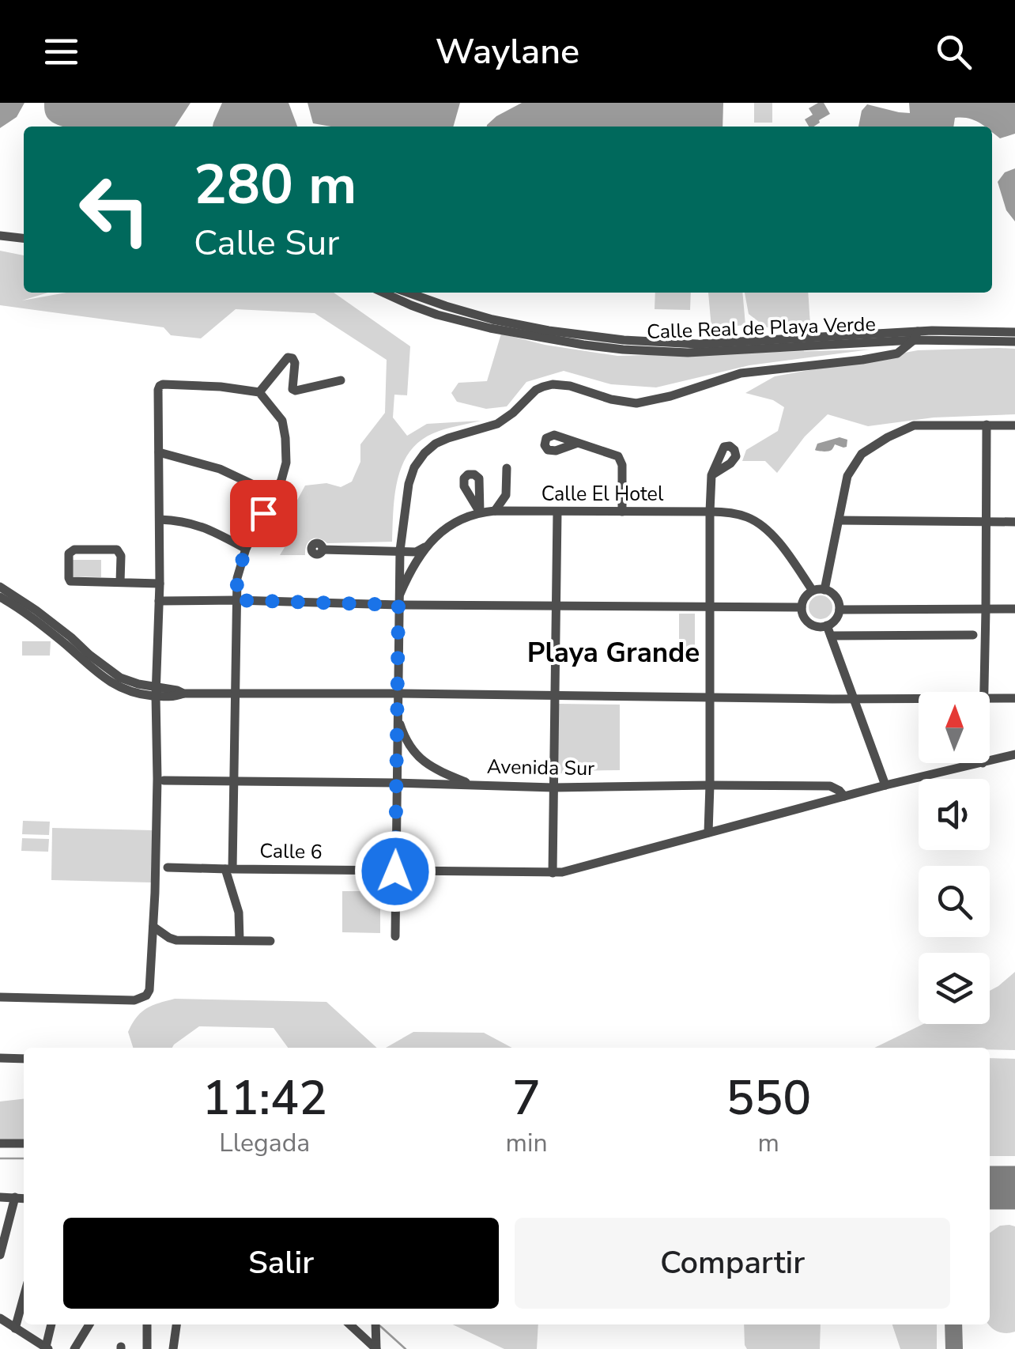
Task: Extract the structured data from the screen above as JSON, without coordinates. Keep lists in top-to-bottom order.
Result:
{
  "streets": {
    "street": [
      "Calle Real de Playa Verde",
      "Calle El Hotel",
      "Avenida Sur",
      "Calle 6"
    ]
  },
  "crossings": [
    ["Avenida Sur", "Calle 6"]
  ],
  "districts": ["Playa Grande"],
  "north": "top",
  "page": {
    "header": "Waylane",
    "turn": ["280 m", "Calle Sur"],
    "eta": [
      "11:42",
      "Llegada",
      "7",
      "min",
      "550",
      "m"
    ],
    "buttons": ["Salir", "Compartir"]
  }
}
